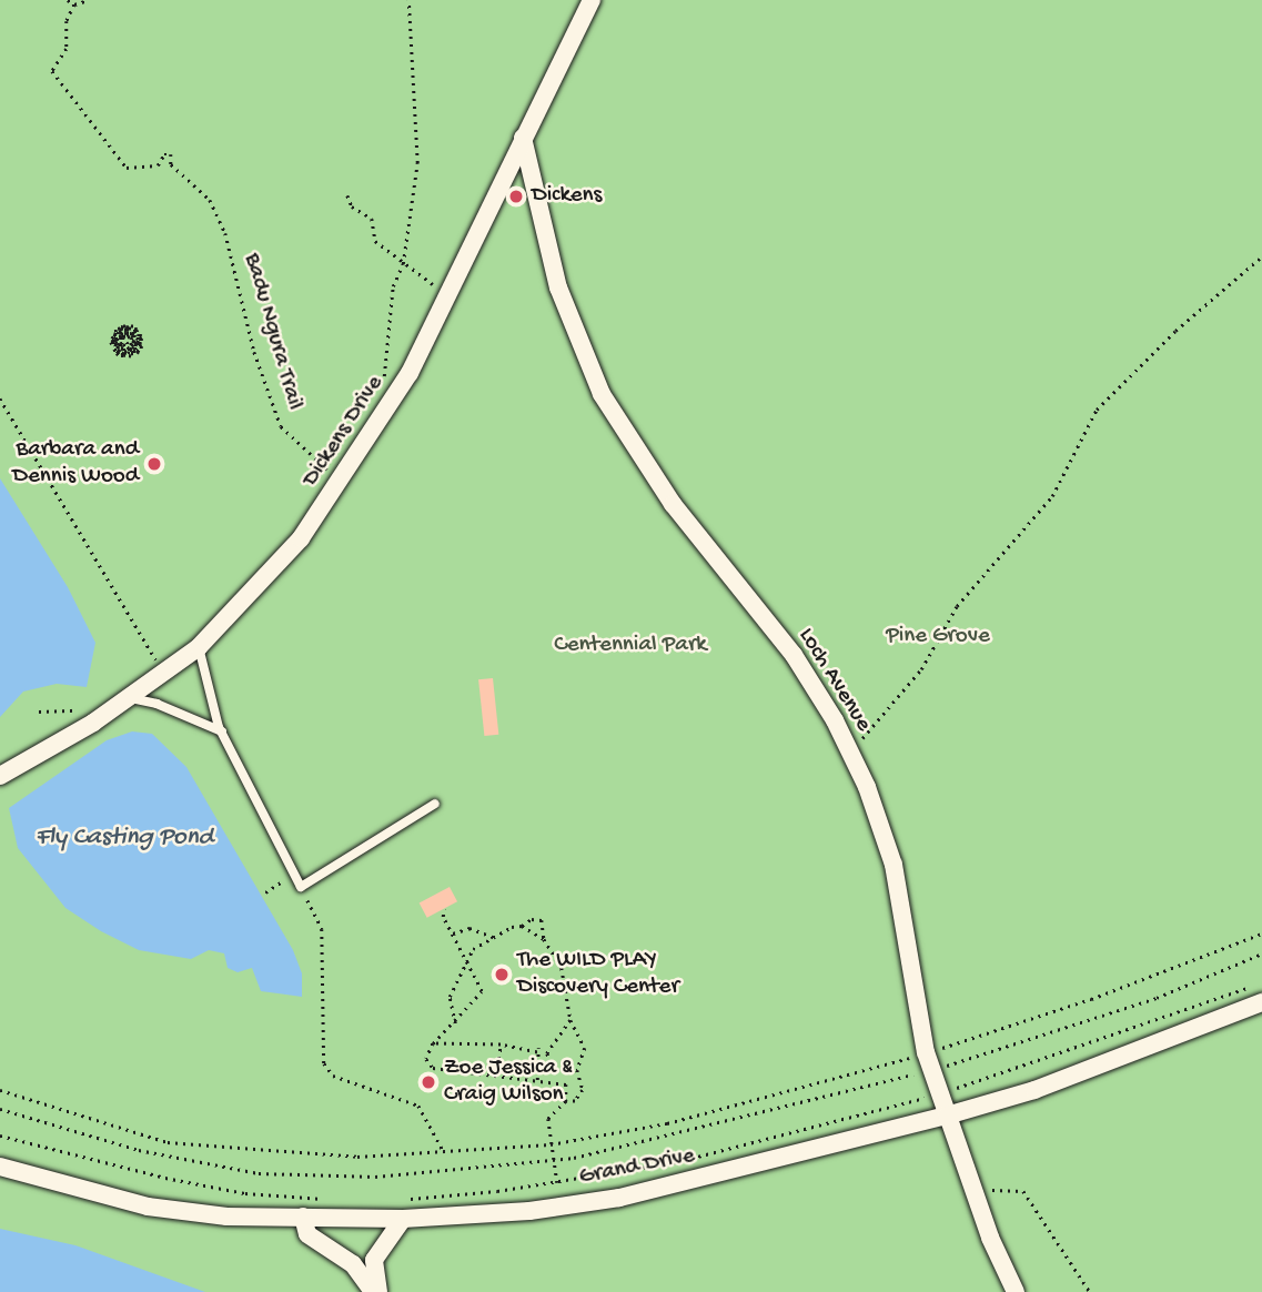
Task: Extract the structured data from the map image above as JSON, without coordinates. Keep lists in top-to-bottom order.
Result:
{
  "streets": {
    "street": ["Dickens Drive", "Loch Avenue", "Grand Drive"],
    "path": ["Badu Ngura Trail"]
  },
  "crossings": [
    ["Dickens Drive", "Loch Avenue"],
    ["Loch Avenue", "Grand Drive"]
  ],
  "water": ["Fly Casting Pond"],
  "parks": ["Pine Grove", "Centennial Park"],
  "places": [
    "Dickens",
    "Barbara and Dennis Wood",
    "The WILD PLAY Discovery Center",
    "Zoe Jessica & Craig Wilson"
  ]
}
